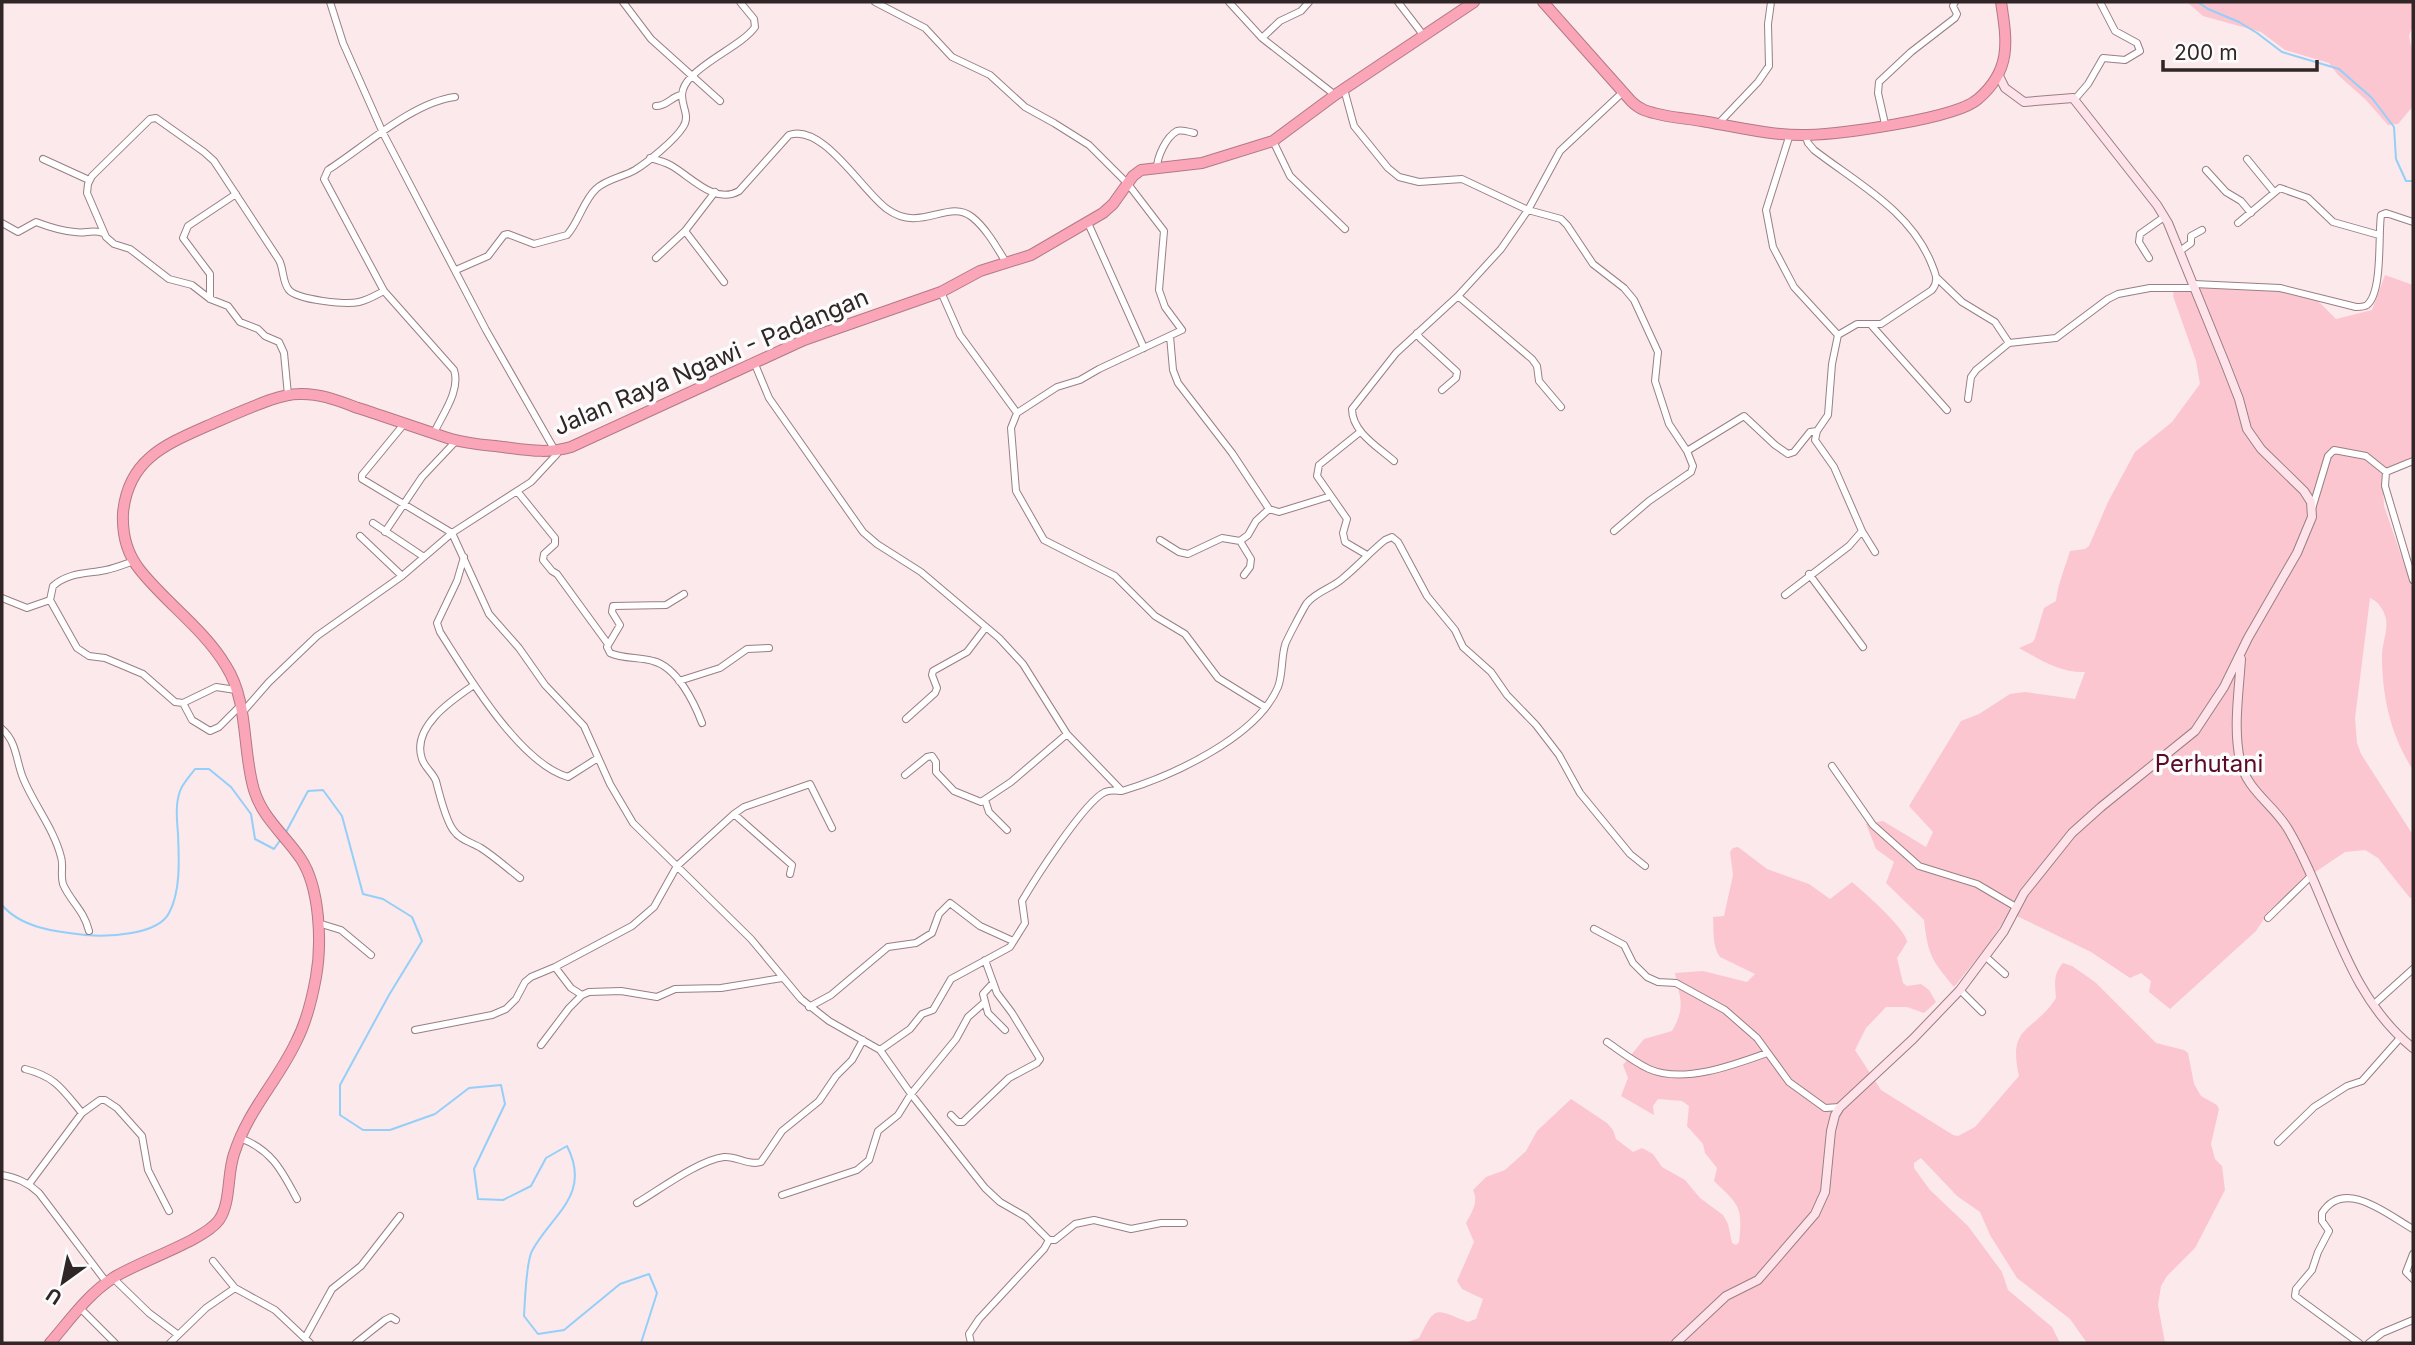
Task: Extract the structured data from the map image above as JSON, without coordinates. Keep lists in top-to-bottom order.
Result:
{
  "streets": {
    "highway": ["Jalan Raya Ngawi - Padangan"]
  },
  "parks": ["Perhutani"],
  "scale_bar": "200 m",
  "north": "bottom left"
}
